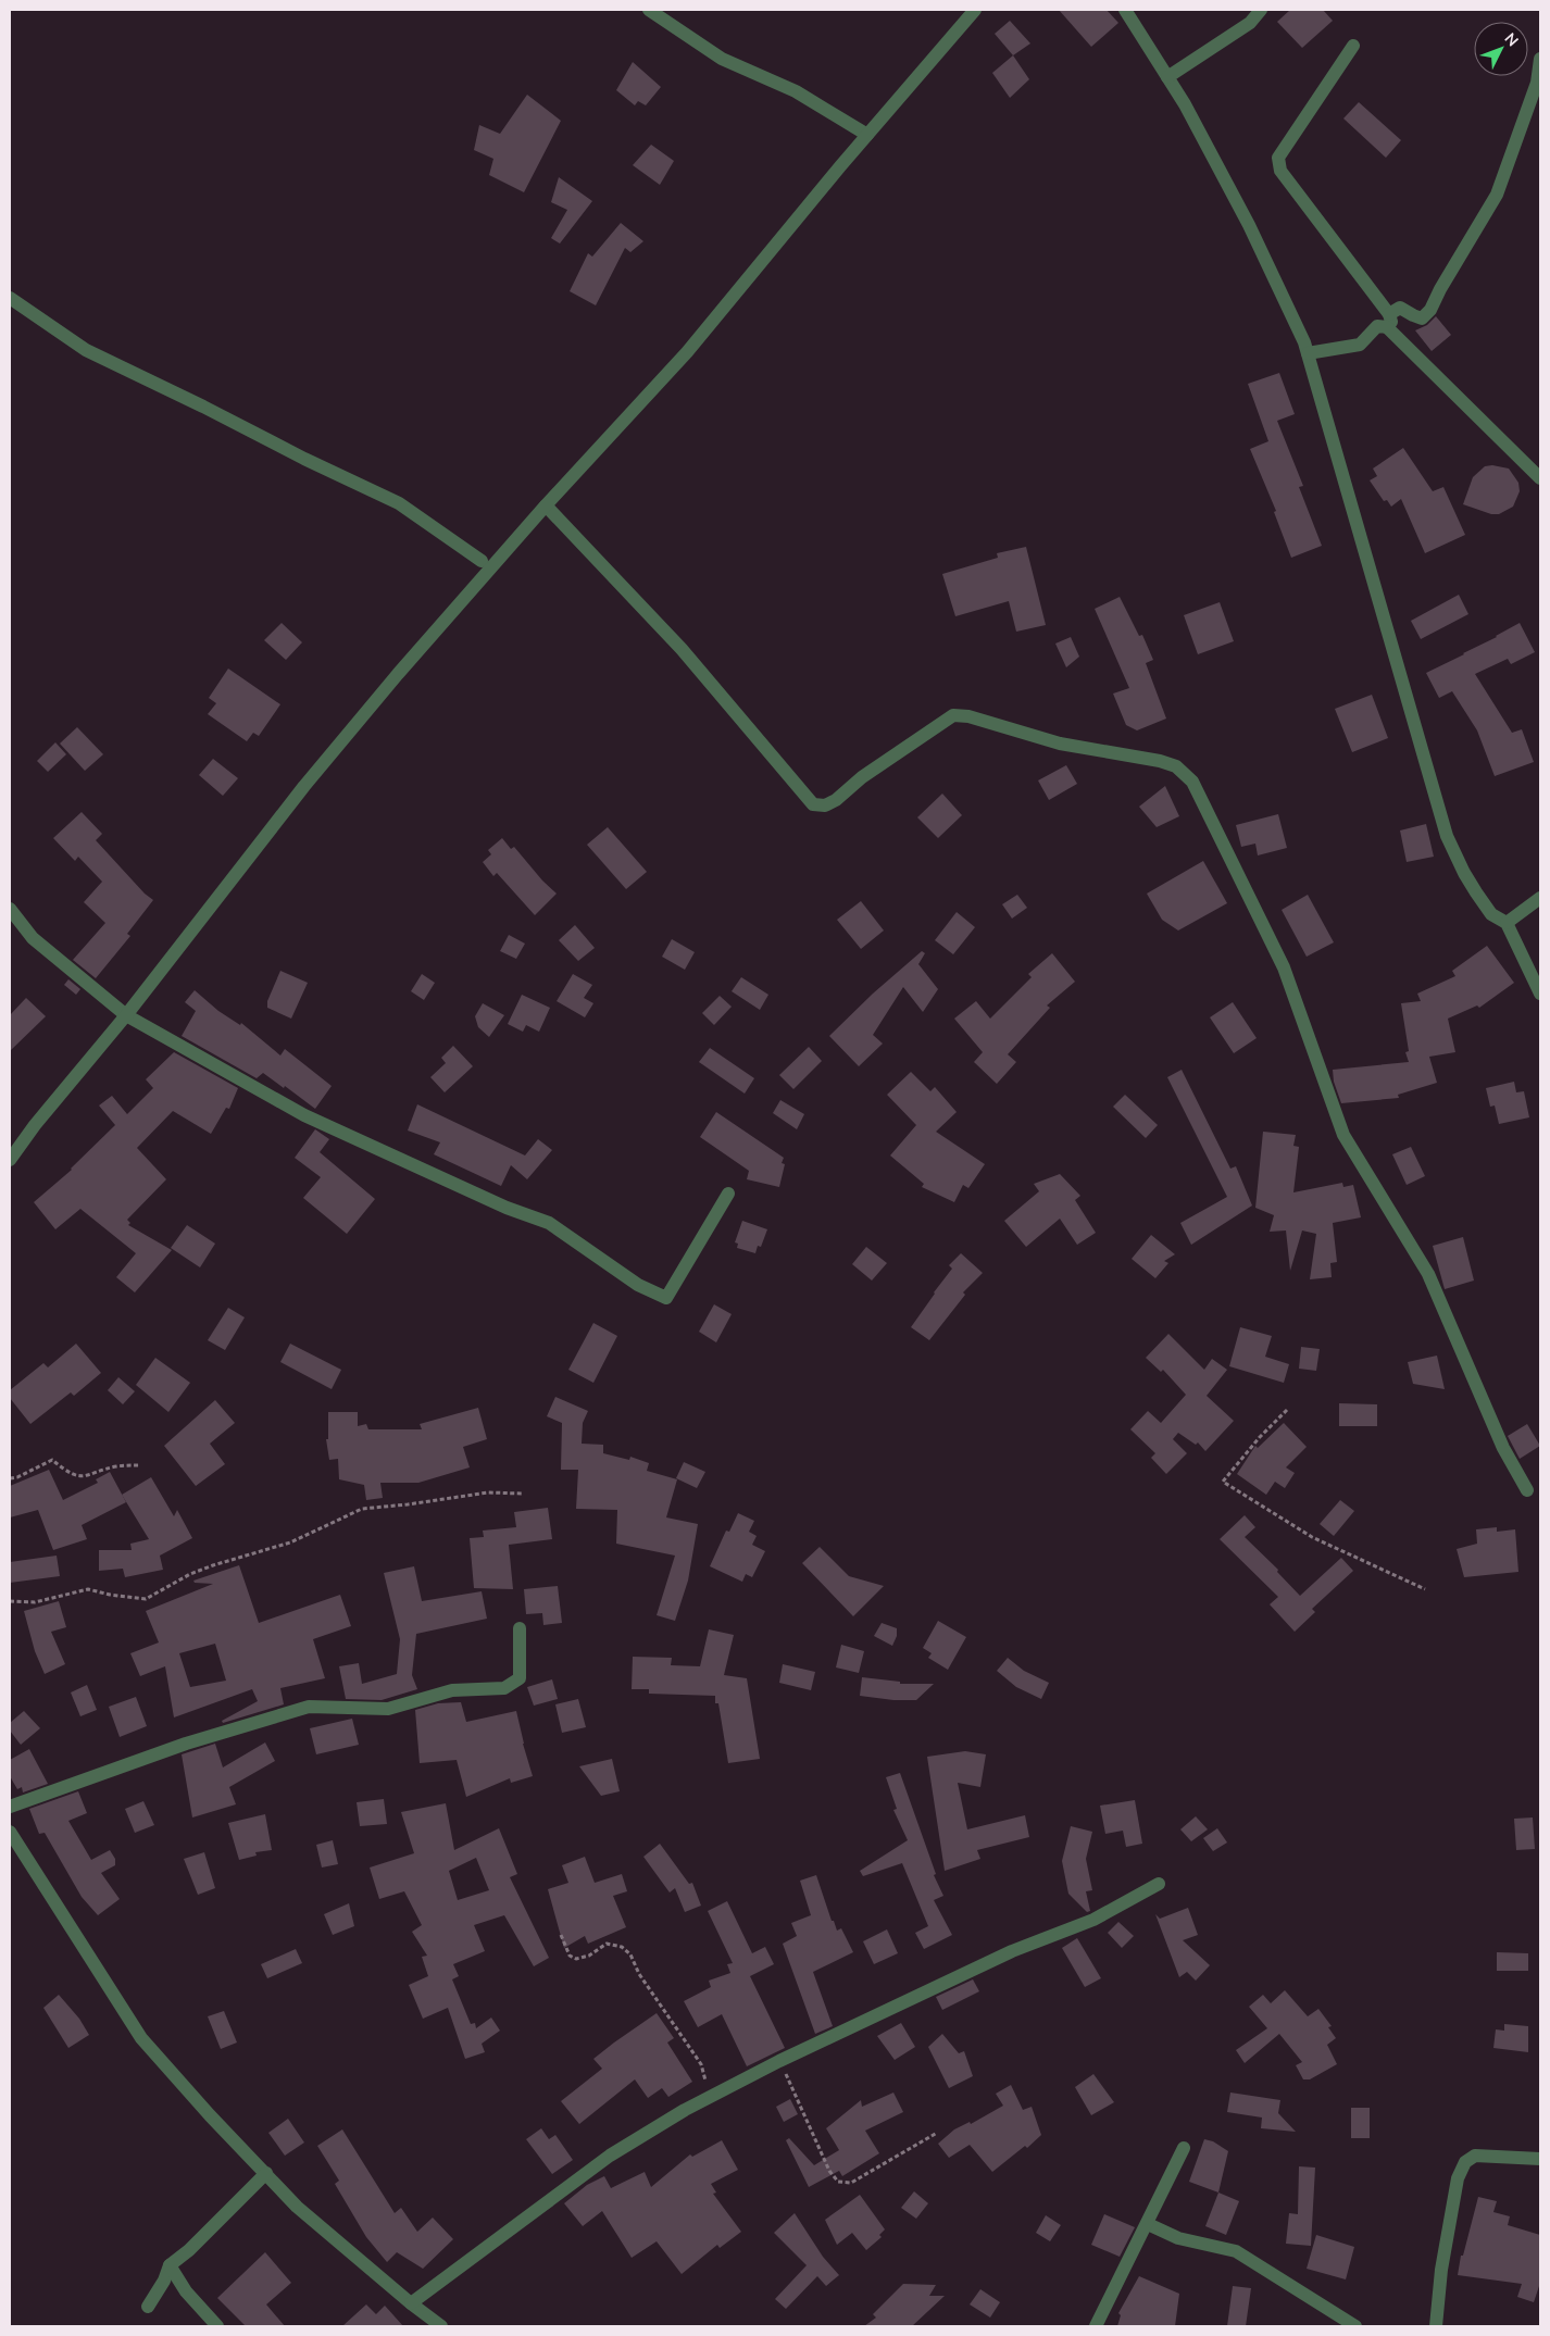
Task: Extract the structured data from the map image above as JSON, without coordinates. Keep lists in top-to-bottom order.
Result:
{
  "north": "top right"
}
